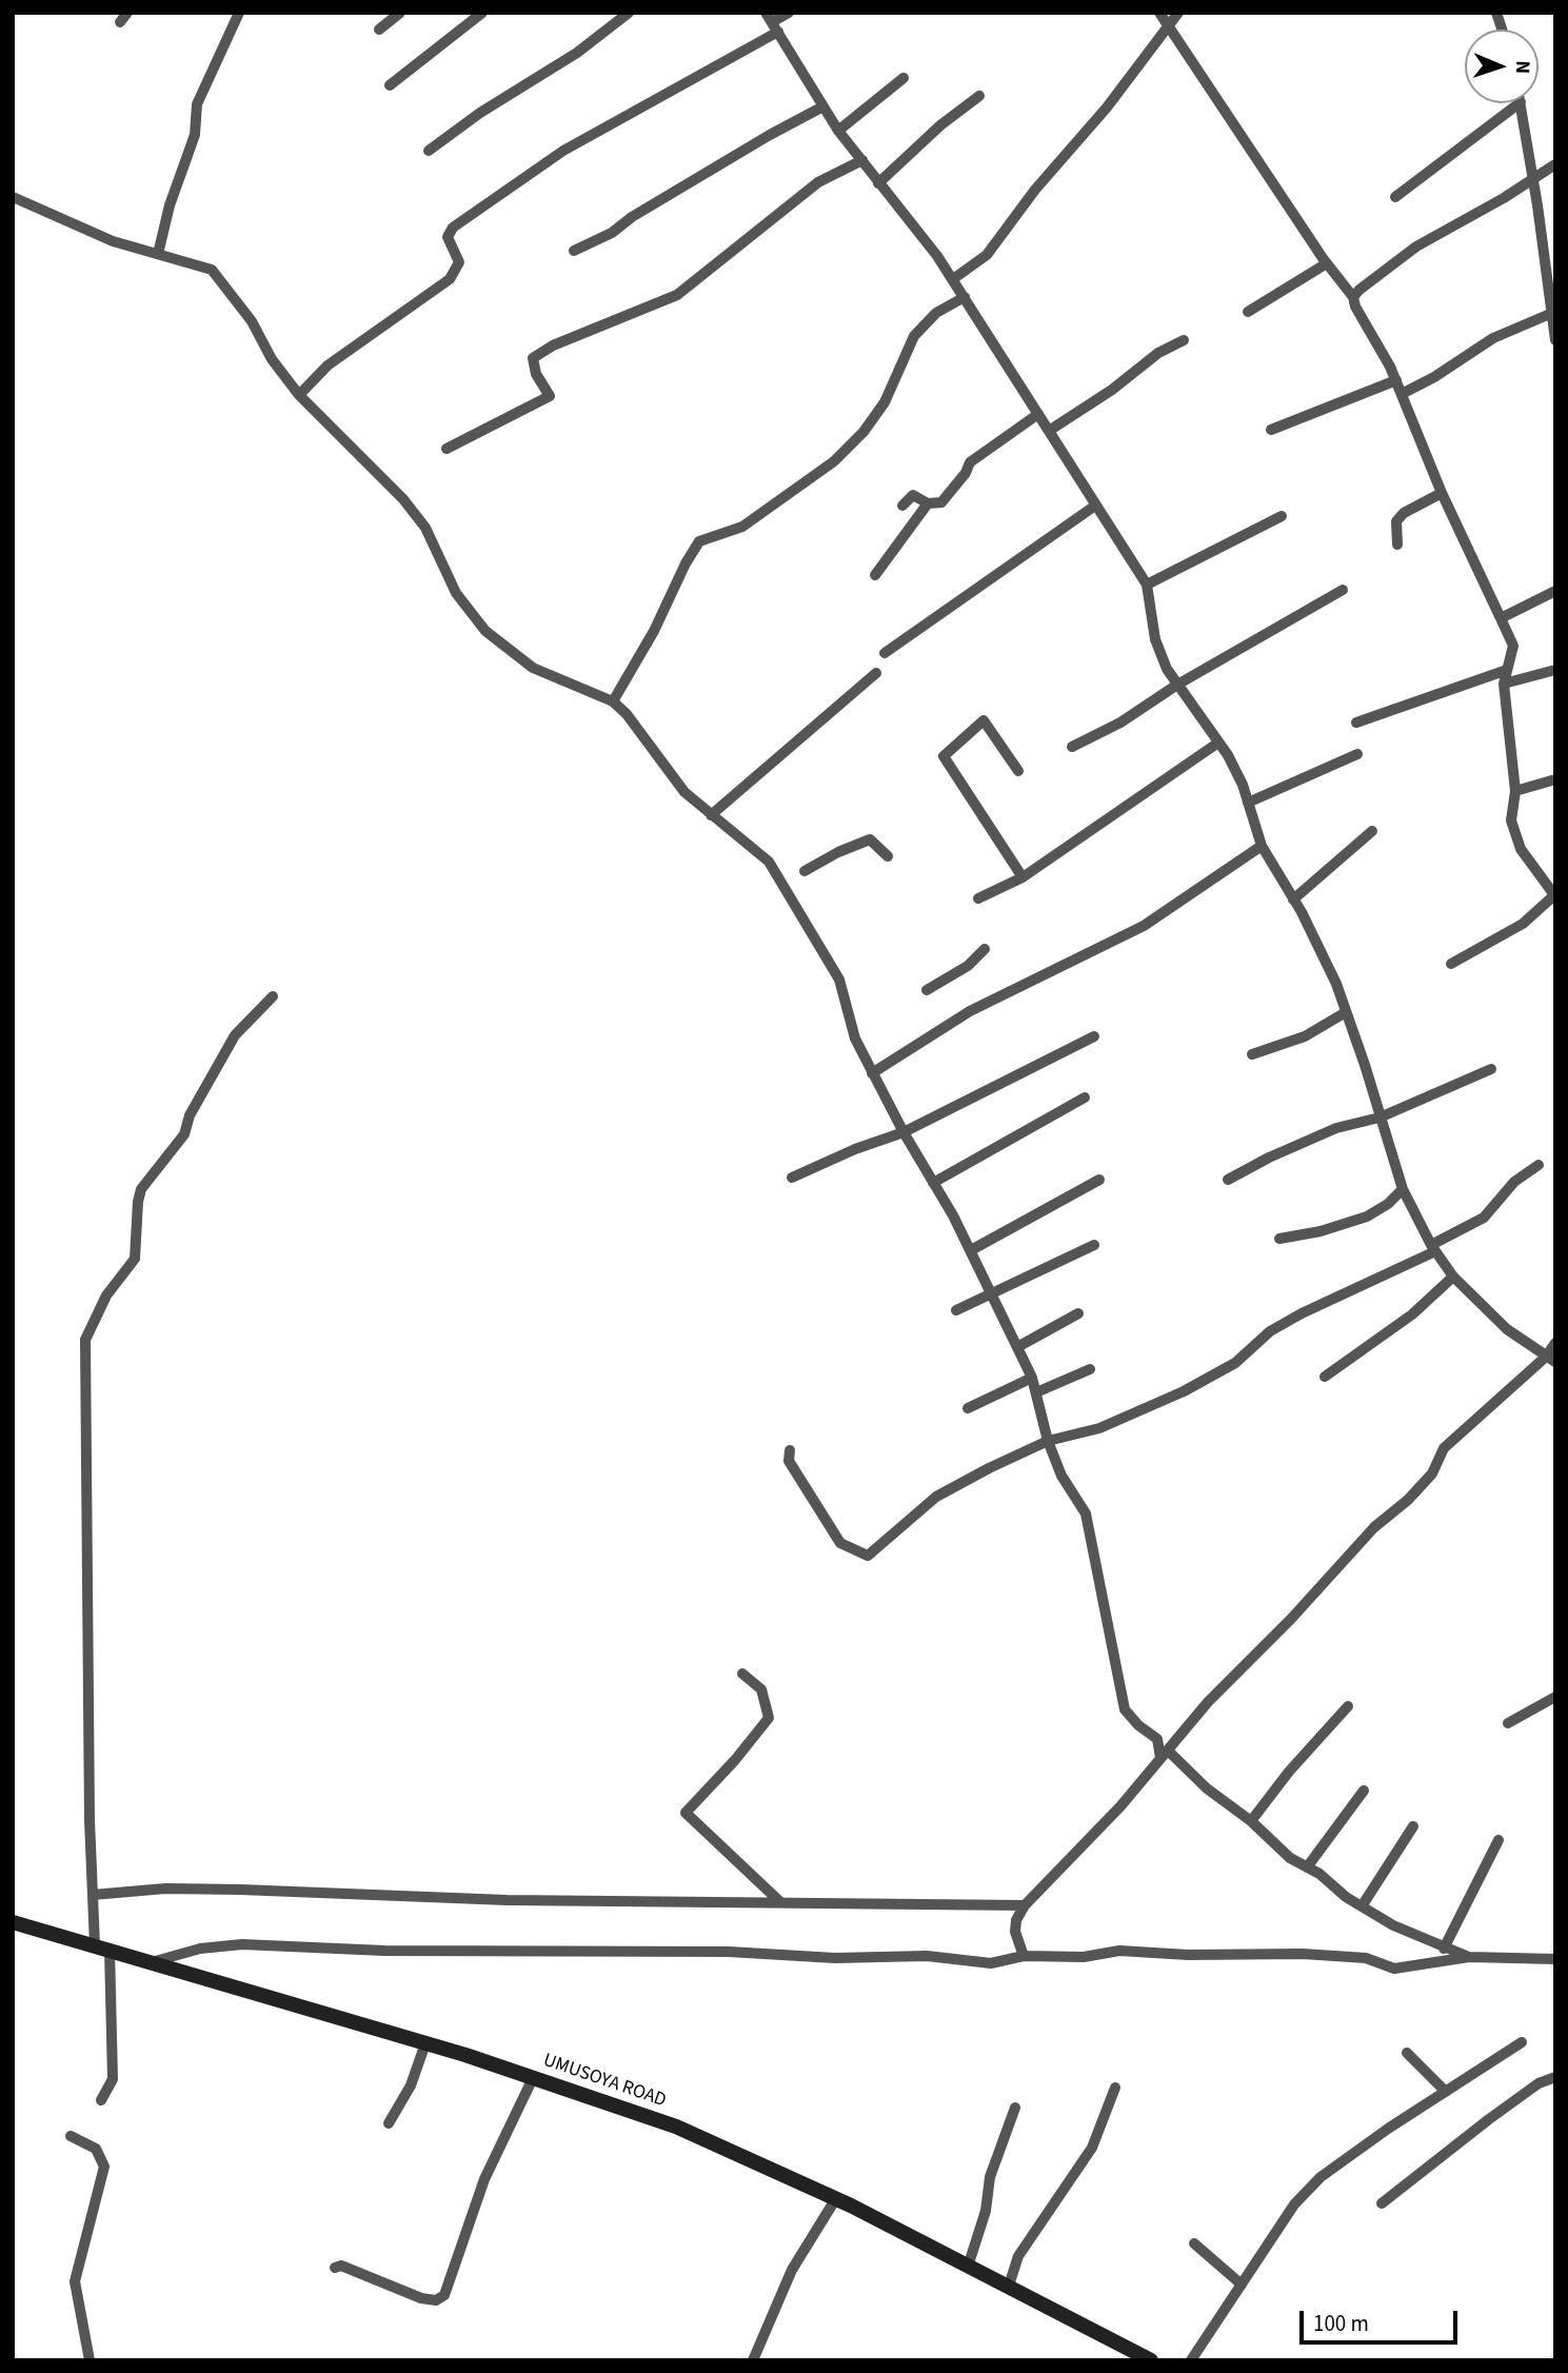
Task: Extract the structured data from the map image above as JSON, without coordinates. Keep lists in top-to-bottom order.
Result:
{
  "streets": {
    "main road": ["UMUSOYA ROAD"]
  },
  "scale_bar": "100 m",
  "north": "right"
}
